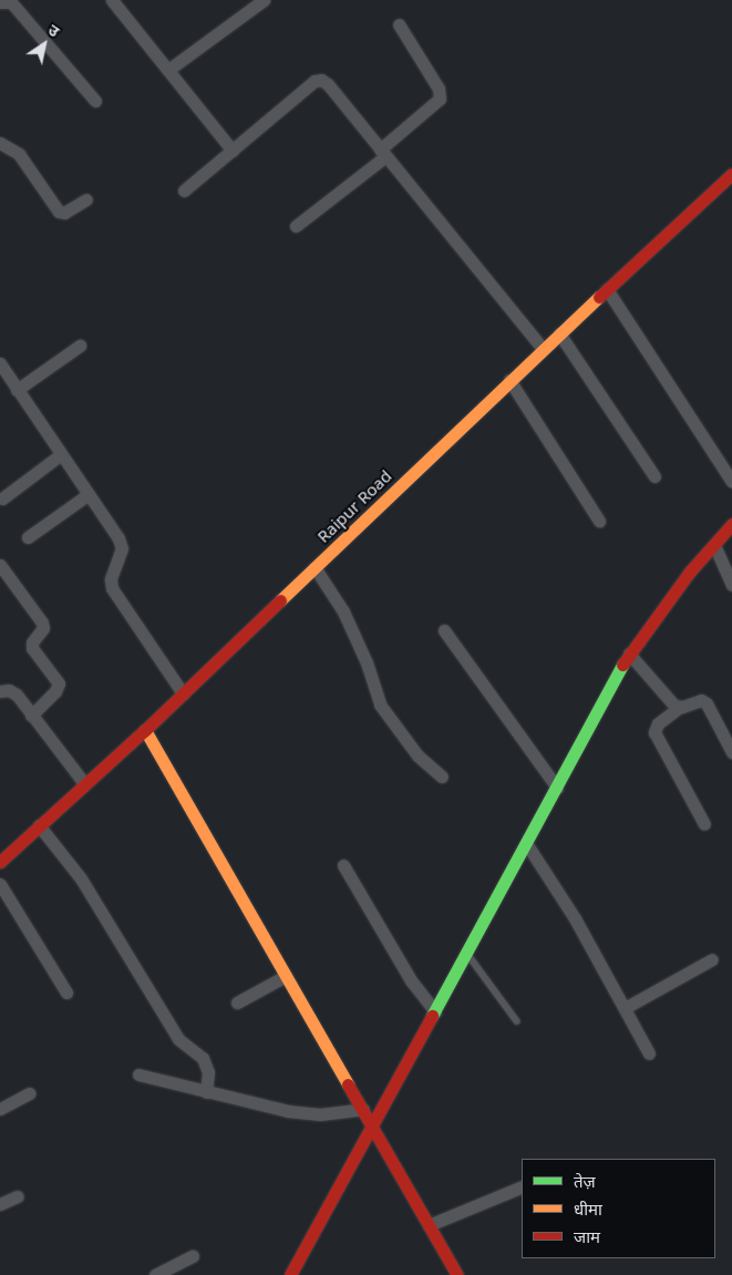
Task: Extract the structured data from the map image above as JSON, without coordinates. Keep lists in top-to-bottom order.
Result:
{
  "streets": {
    "street": ["Raipur Road"]
  },
  "legend": ["तेज़", "धीमा", "जाम"],
  "north": "top right"
}
